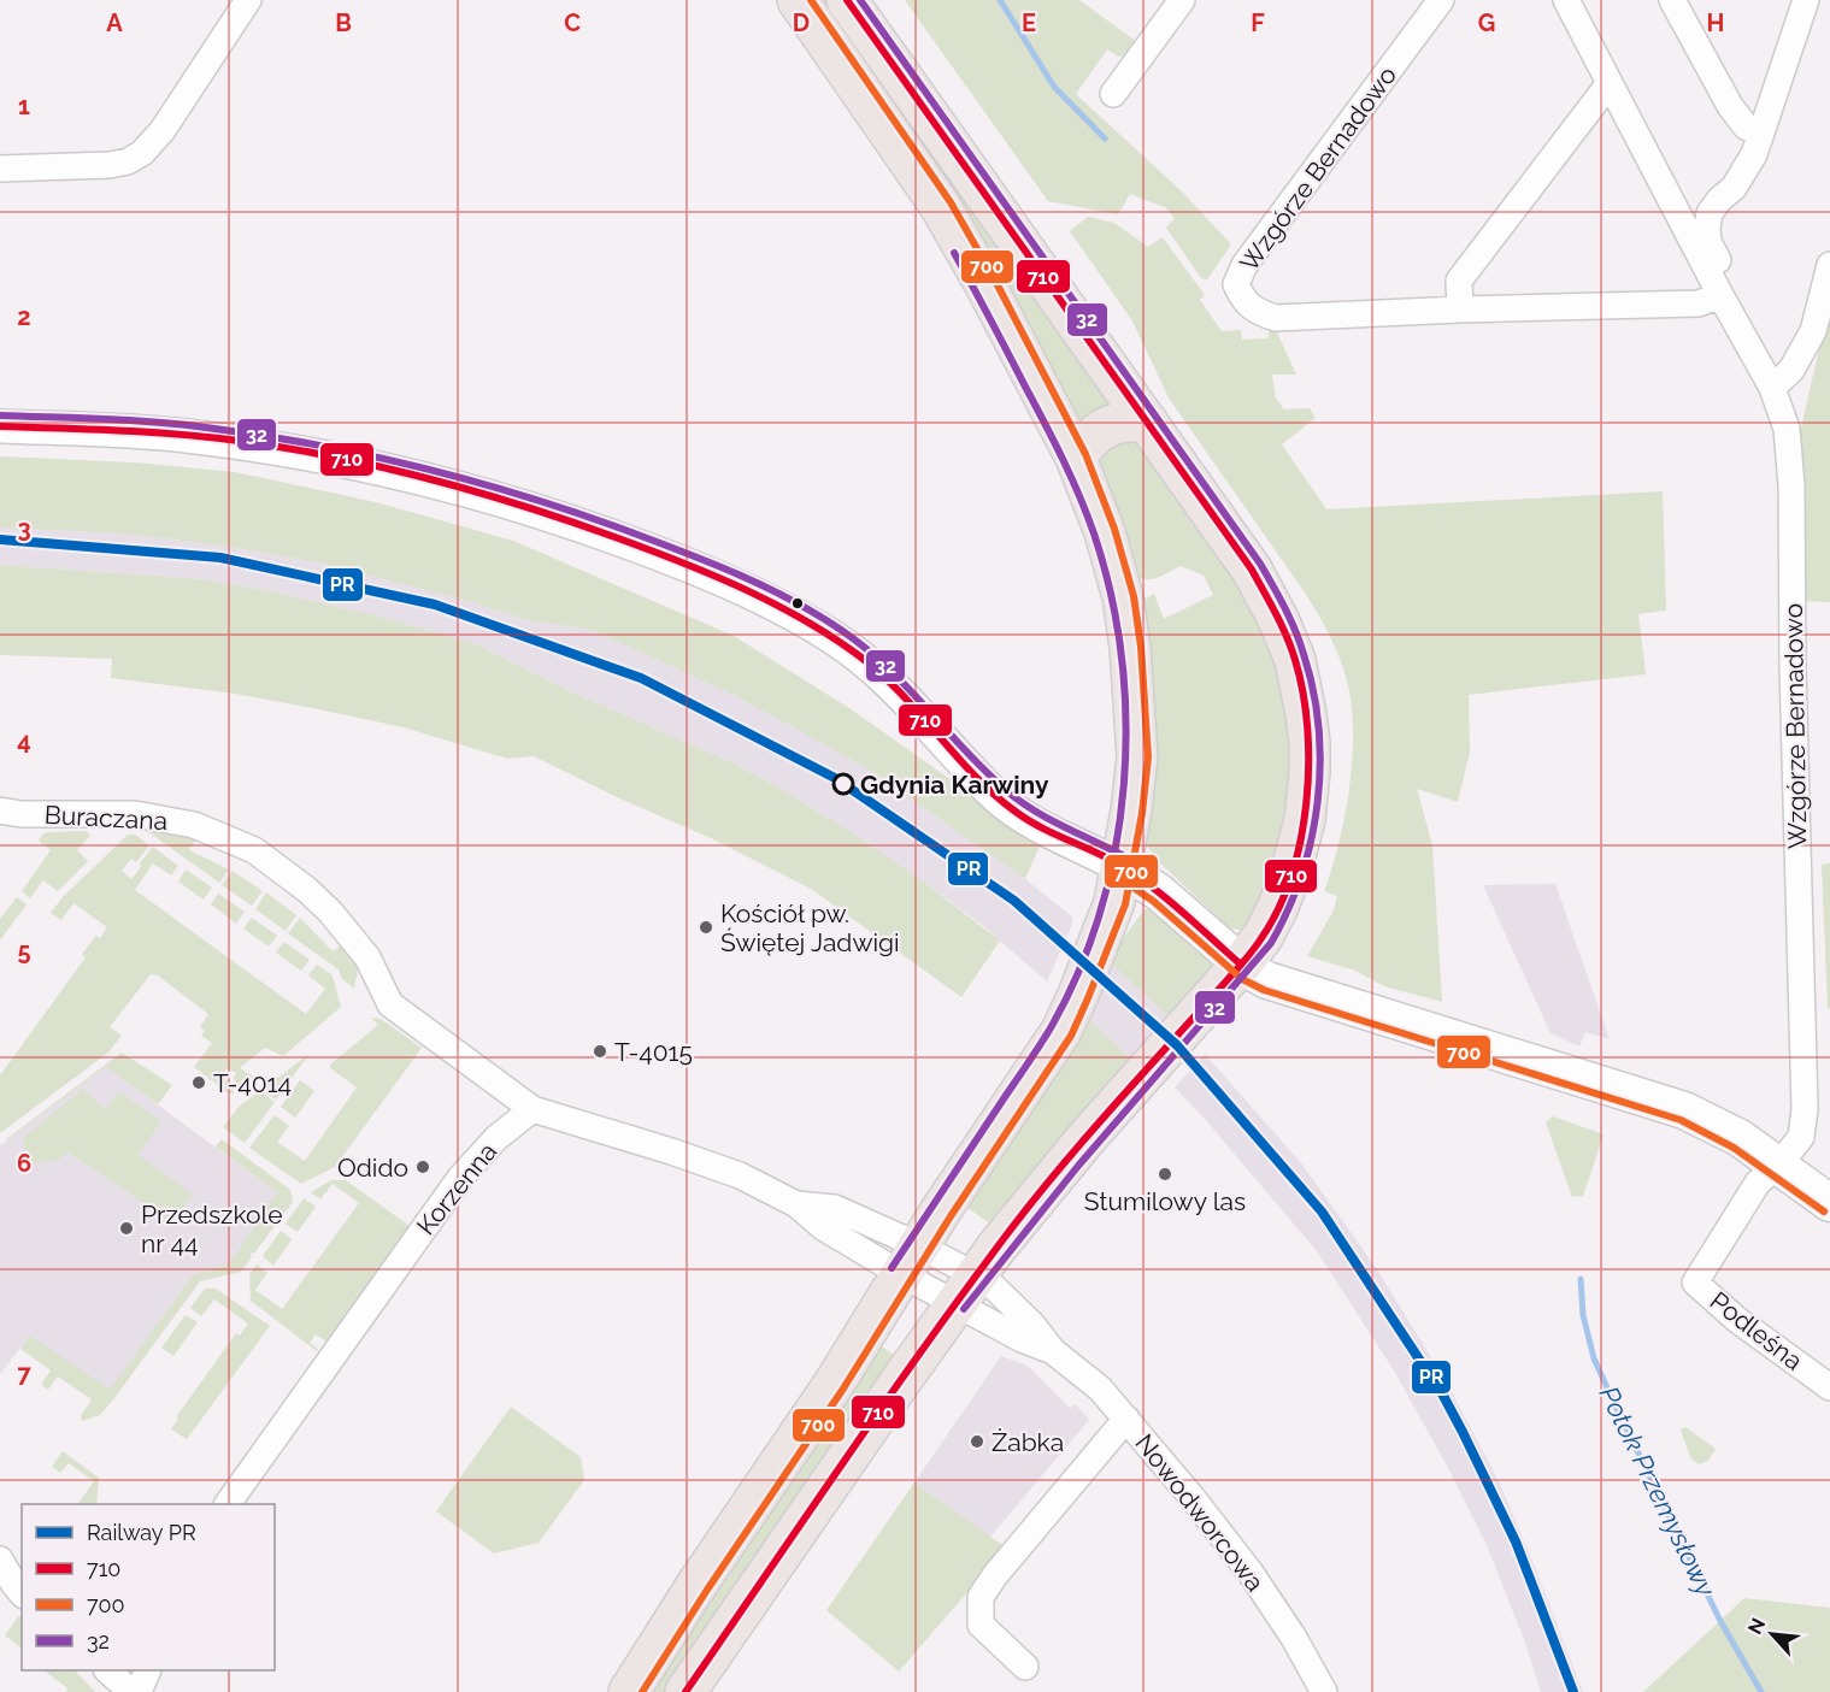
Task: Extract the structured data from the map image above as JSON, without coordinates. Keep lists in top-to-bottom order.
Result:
{
  "streets": {
    "street": [
      "Wzgórze Bernadowo",
      "Buraczana",
      "Korzenna",
      "Podleśna",
      "Nowodworcowa"
    ]
  },
  "crossings": [
    ["Wzgórze Bernadowo", "Podleśna"],
    ["Buraczana", "Korzenna"]
  ],
  "water": ["Potok Przemysłowy"],
  "places": [
    "Gdynia Karwiny",
    "Kościół pw. Świętej Jadwigi",
    "T-4015",
    "T-4014",
    "Odido",
    "Stumilowy las",
    "Przedszkole nr 44",
    "Żabka"
  ],
  "lines": [
    "transit line 710",
    "transit line 700",
    "transit line 32",
    "rail line PR"
  ],
  "legend": [
    "Railway PR",
    "710",
    "700",
    "32"
  ],
  "north": "top left",
  "grid": {
    "columns": [
      "A",
      "B",
      "C",
      "D",
      "E",
      "F",
      "G",
      "H"
    ],
    "rows": [
      "1",
      "2",
      "3",
      "4",
      "5",
      "6",
      "7"
    ]
  }
}
